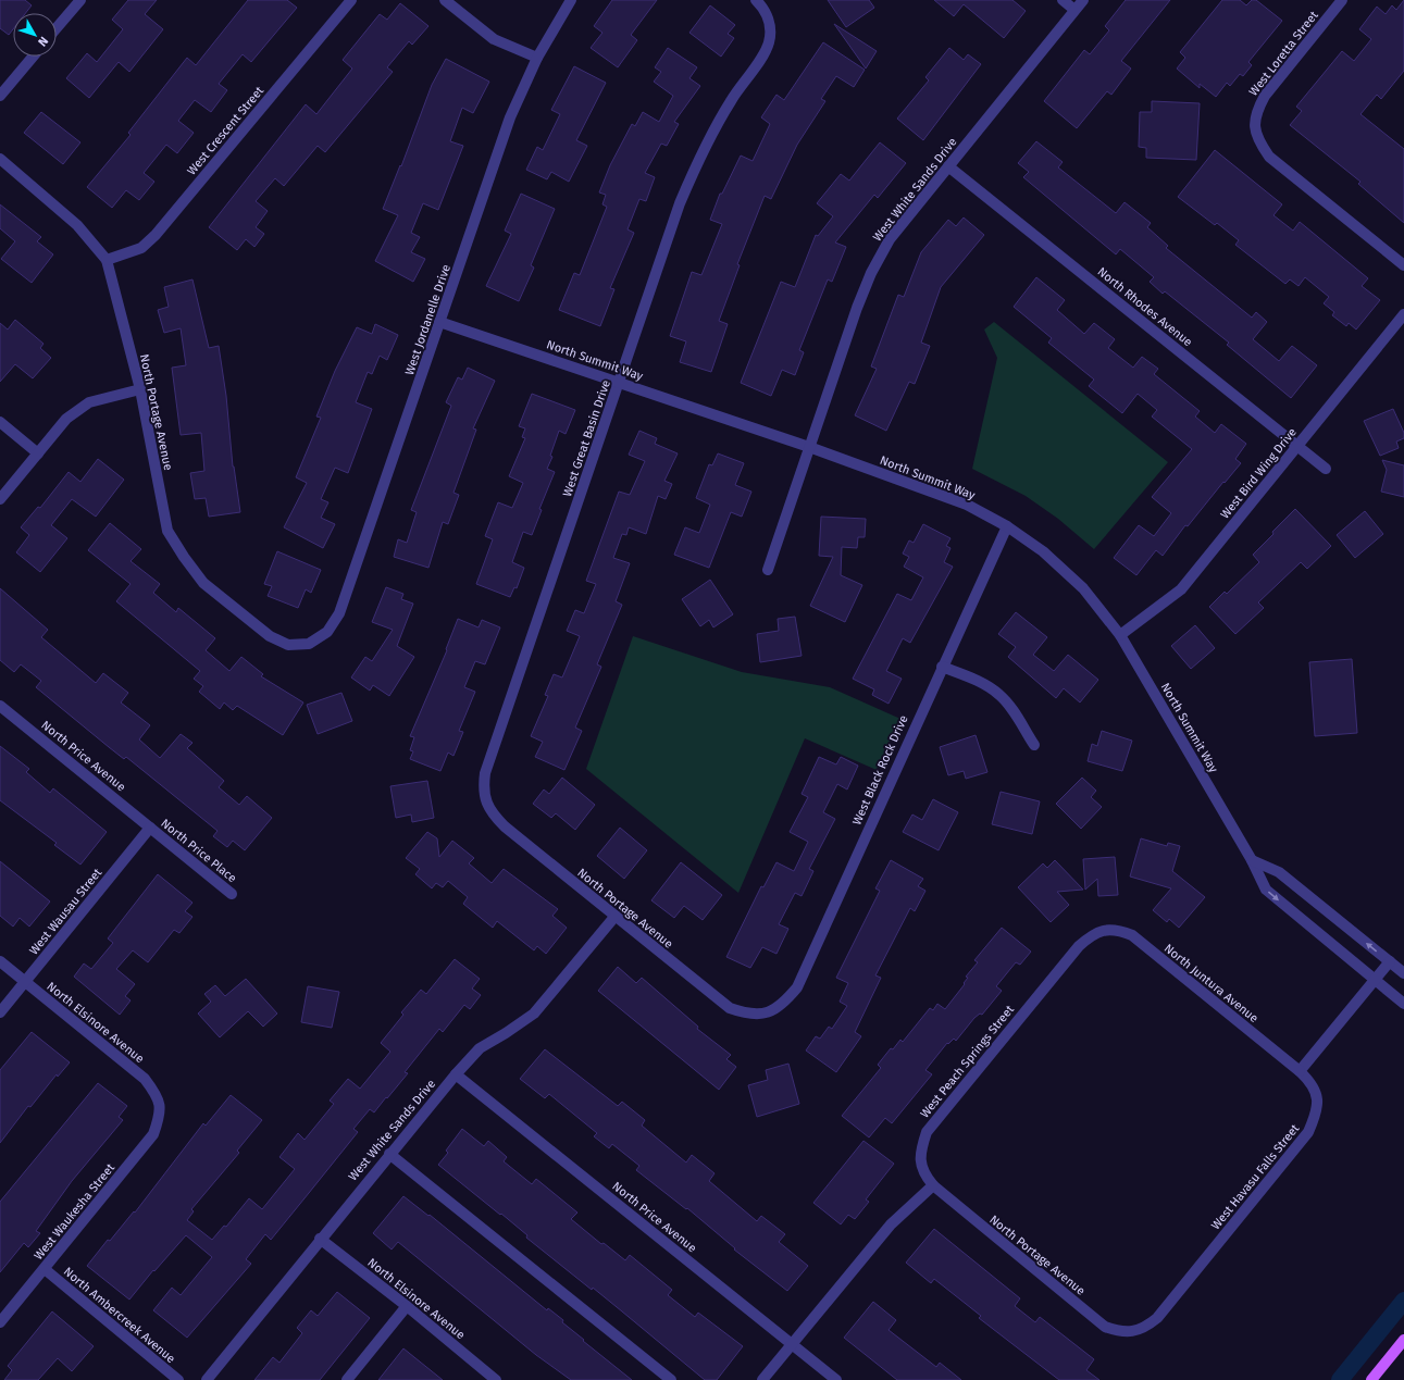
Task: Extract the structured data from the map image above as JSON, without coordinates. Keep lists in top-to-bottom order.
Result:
{
  "streets": {
    "street": [
      "West Loretta Street",
      "West Crescent Street",
      "West White Sands Drive",
      "North Rhodes Avenue",
      "West Jordanelle Drive",
      "North Summit Way",
      "North Portage Avenue",
      "West Great Basin Drive",
      "West Bird Wing Drive",
      "North Price Avenue",
      "West Black Rock Drive",
      "North Price Place",
      "West Wausau Street",
      "North Juntura Avenue",
      "North Elsinore Avenue",
      "West Peach Springs Street",
      "West Havasu Falls Street",
      "West Waukesha Street",
      "North Ambercreek Avenue"
    ]
  },
  "crossings": [
    ["West Crescent Street", "North Portage Avenue"],
    ["West White Sands Drive", "North Rhodes Avenue"],
    ["West White Sands Drive", "North Summit Way"],
    ["West White Sands Drive", "North Portage Avenue"],
    ["West White Sands Drive", "North Price Avenue"],
    ["West White Sands Drive", "North Elsinore Avenue"],
    ["North Rhodes Avenue", "West Bird Wing Drive"],
    ["West Jordanelle Drive", "North Summit Way"],
    ["West Jordanelle Drive", "North Portage Avenue"],
    ["North Summit Way", "West Great Basin Drive"],
    ["North Summit Way", "West Bird Wing Drive"],
    ["North Summit Way", "West Black Rock Drive"],
    ["North Portage Avenue", "West Great Basin Drive"],
    ["North Portage Avenue", "West Black Rock Drive"],
    ["North Portage Avenue", "West Peach Springs Street"],
    ["North Portage Avenue", "West Havasu Falls Street"],
    ["North Price Avenue", "North Price Place"],
    ["North Price Avenue", "West Wausau Street"],
    ["North Price Place", "West Wausau Street"],
    ["West Wausau Street", "North Elsinore Avenue"],
    ["North Juntura Avenue", "West Peach Springs Street"],
    ["North Juntura Avenue", "West Havasu Falls Street"],
    ["North Elsinore Avenue", "West Waukesha Street"],
    ["West Waukesha Street", "North Ambercreek Avenue"]
  ],
  "north": "bottom right"
}
